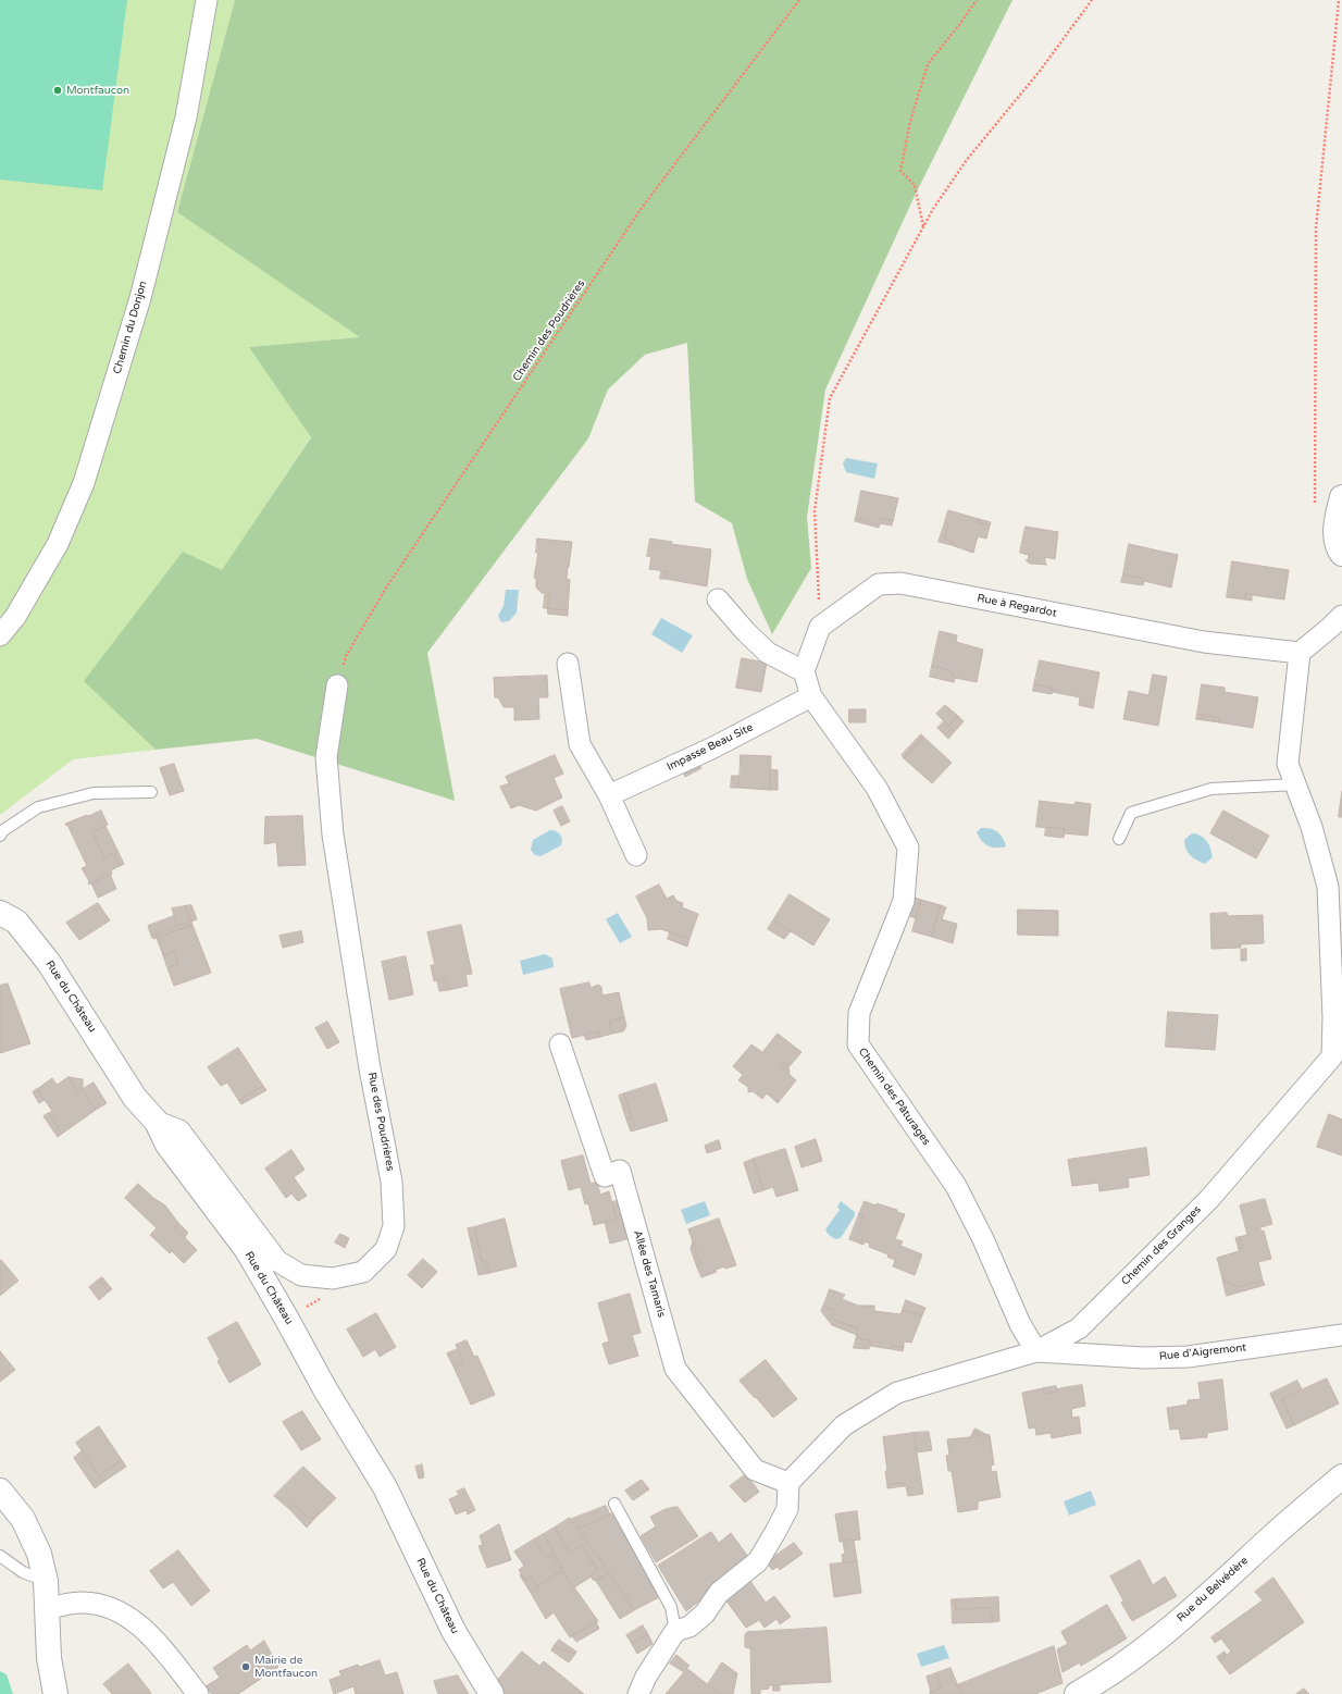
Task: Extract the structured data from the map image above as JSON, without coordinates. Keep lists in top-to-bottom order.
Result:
{
  "streets": {
    "street": [
      "Chemin du Donjon",
      "Rue à Regardot",
      "Impasse Beau Site",
      "Rue du Château",
      "Chemin des Pâturages",
      "Rue des Poudrières",
      "Chemin des Granges",
      "Allée des Tamaris",
      "Rue d'Aigremont",
      "Rue du Belvédère"
    ],
    "path": ["Chemin des Poudrières"]
  },
  "crossings": [
    ["Chemin des Poudrières", "Rue des Poudrières"],
    ["Rue à Regardot", "Chemin des Granges"],
    ["Impasse Beau Site", "Chemin des Pâturages"],
    ["Rue du Château", "Rue des Poudrières"],
    ["Chemin des Pâturages", "Chemin des Granges"],
    ["Chemin des Pâturages", "Rue d'Aigremont"],
    ["Chemin des Granges", "Allée des Tamaris"],
    ["Chemin des Granges", "Rue d'Aigremont"]
  ],
  "places": ["Montfaucon", "Mairie de Montfaucon"]
}
